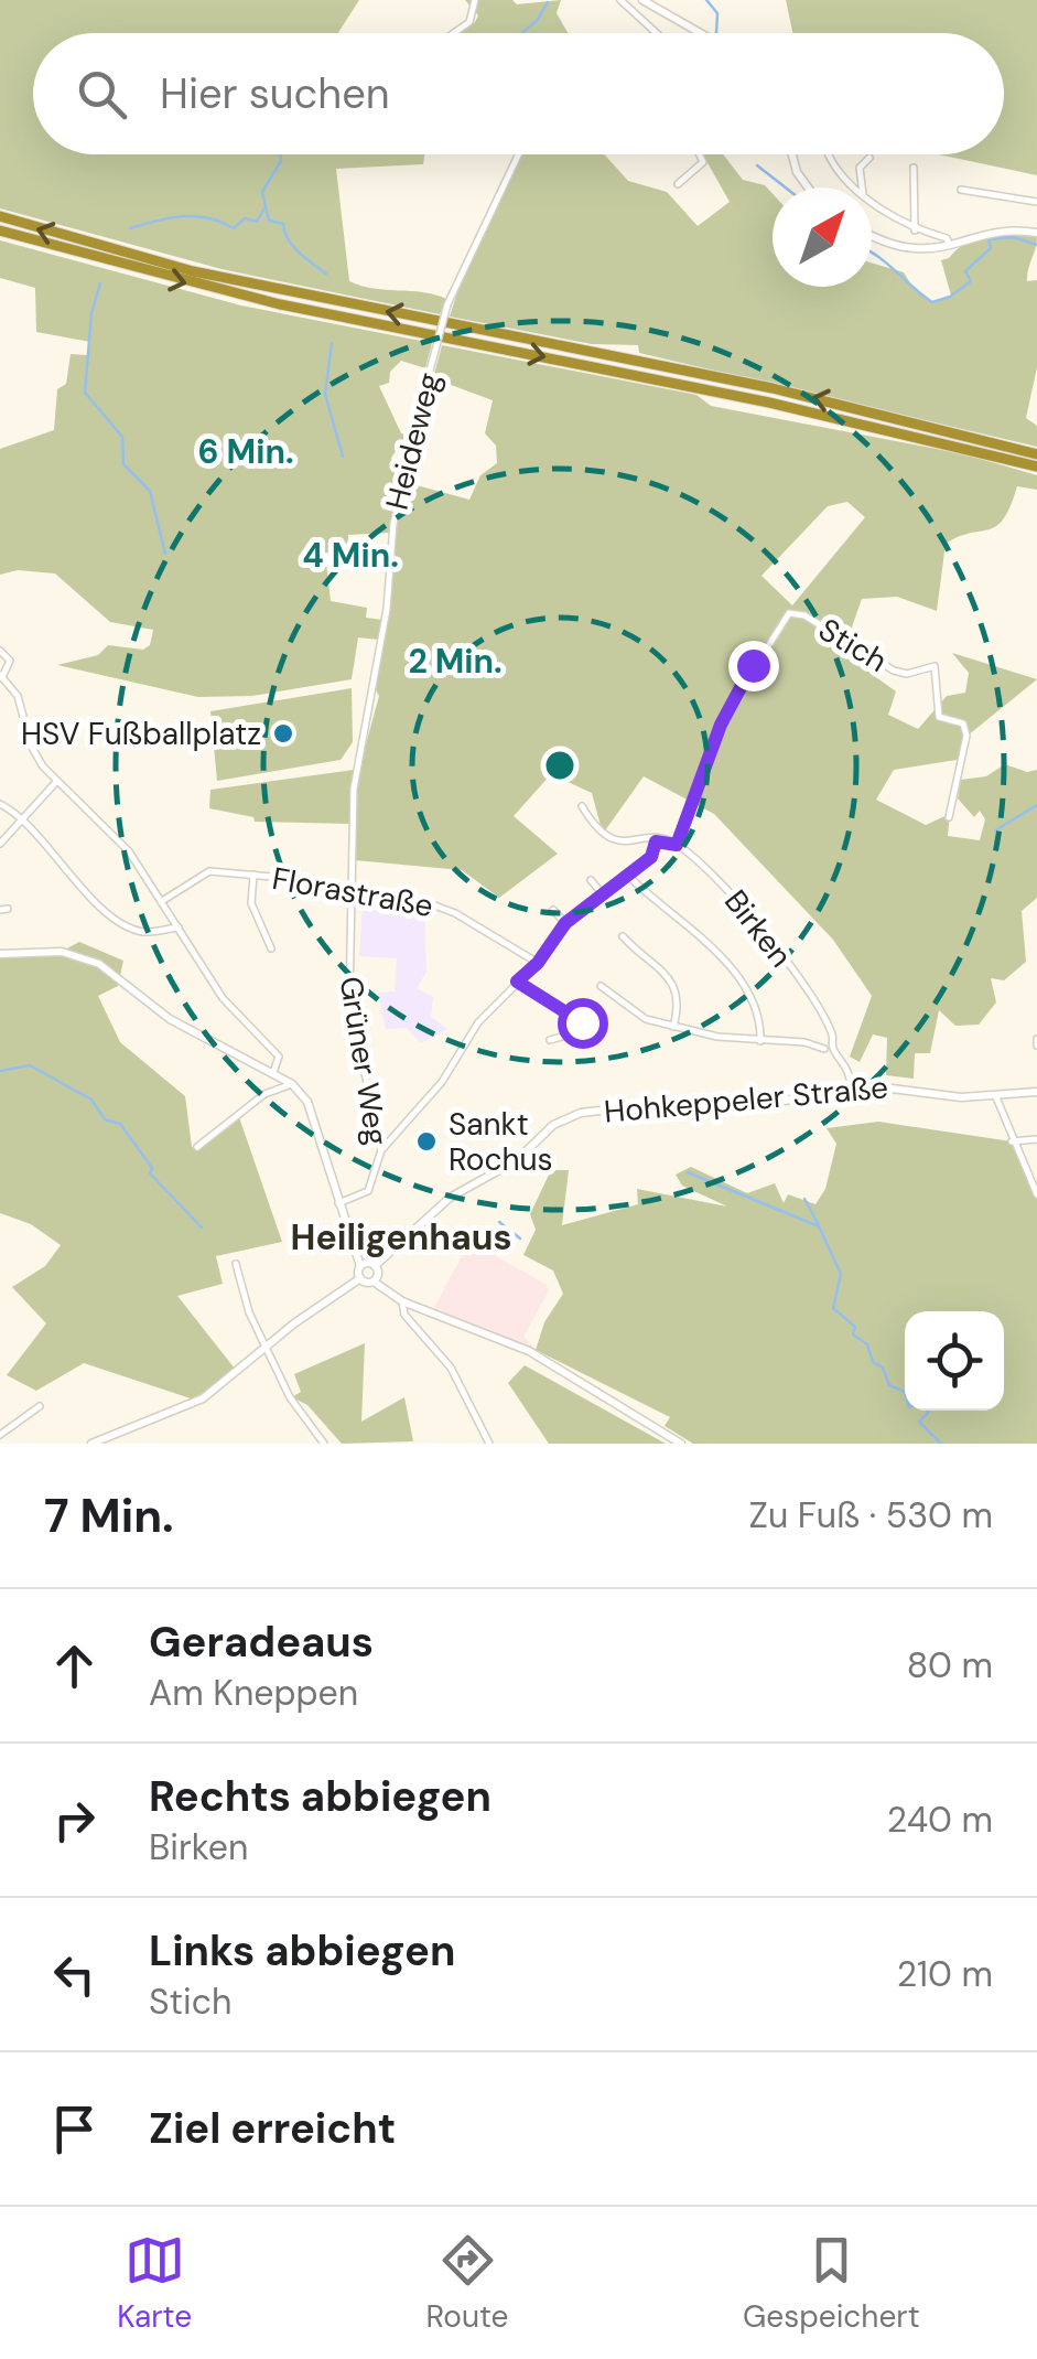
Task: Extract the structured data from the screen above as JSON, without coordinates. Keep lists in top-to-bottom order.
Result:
{
  "streets": {
    "main road": ["Hohkeppeler Straße"],
    "street": [
      "Heideweg",
      "Stich",
      "Florastraße",
      "Birken",
      "Grüner Weg"
    ]
  },
  "crossings": [
    ["Heideweg", "Florastraße"],
    ["Heideweg", "Grüner Weg"],
    ["Stich", "Birken"],
    ["Florastraße", "Grüner Weg"],
    ["Birken", "Hohkeppeler Straße"]
  ],
  "districts": ["Heiligenhaus"],
  "places": ["HSV Fußballplatz", "Sankt Rochus"],
  "north": "top right",
  "page": {
    "search": "Hier suchen",
    "heading": ["7 Min.", "Zu Fuß · 530 m"],
    "list": [
      ["Geradeaus", "Am Kneppen", "80 m"],
      ["Rechts abbiegen", "Birken", "240 m"],
      ["Links abbiegen", "Stich", "210 m"],
      "Ziel erreicht"
    ],
    "nav": ["Karte", "Route", "Gespeichert"]
  },
  "rings": ["6 Min.", "4 Min.", "2 Min."]
}
